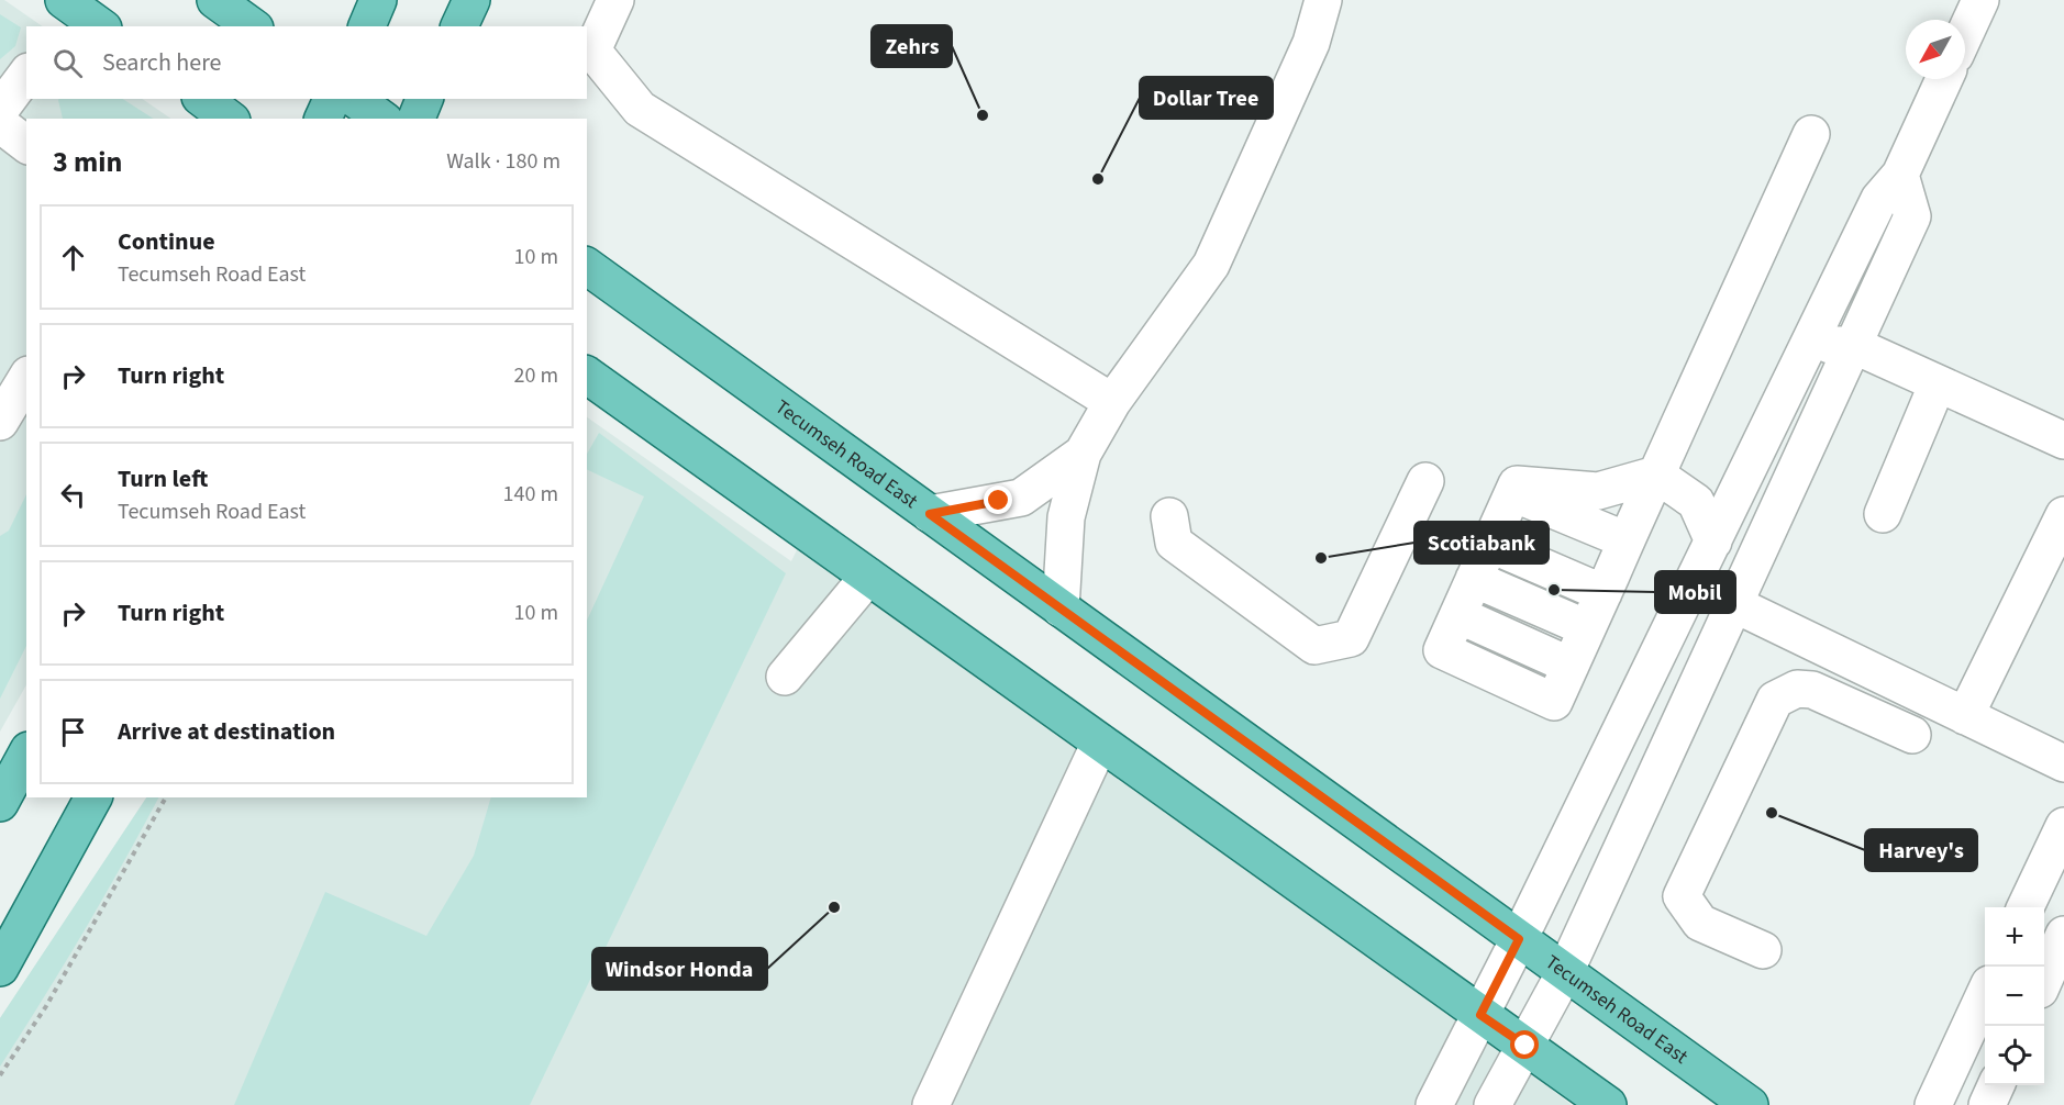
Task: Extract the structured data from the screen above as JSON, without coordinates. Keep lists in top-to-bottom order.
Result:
{
  "streets": {
    "main road": ["Tecumseh Road East"]
  },
  "places": [
    "Zehrs",
    "Dollar Tree",
    "Scotiabank",
    "Mobil",
    "Harvey's",
    "Windsor Honda"
  ],
  "north": "bottom left",
  "page": {
    "search": "Search here",
    "heading": ["3 min", "Walk · 180 m"],
    "list": [
      ["Continue", "Tecumseh Road East", "10 m"],
      ["Turn right", "20 m"],
      ["Turn left", "Tecumseh Road East", "140 m"],
      ["Turn right", "10 m"],
      "Arrive at destination"
    ],
    "map_buttons": ["+", "−"]
  }
}
